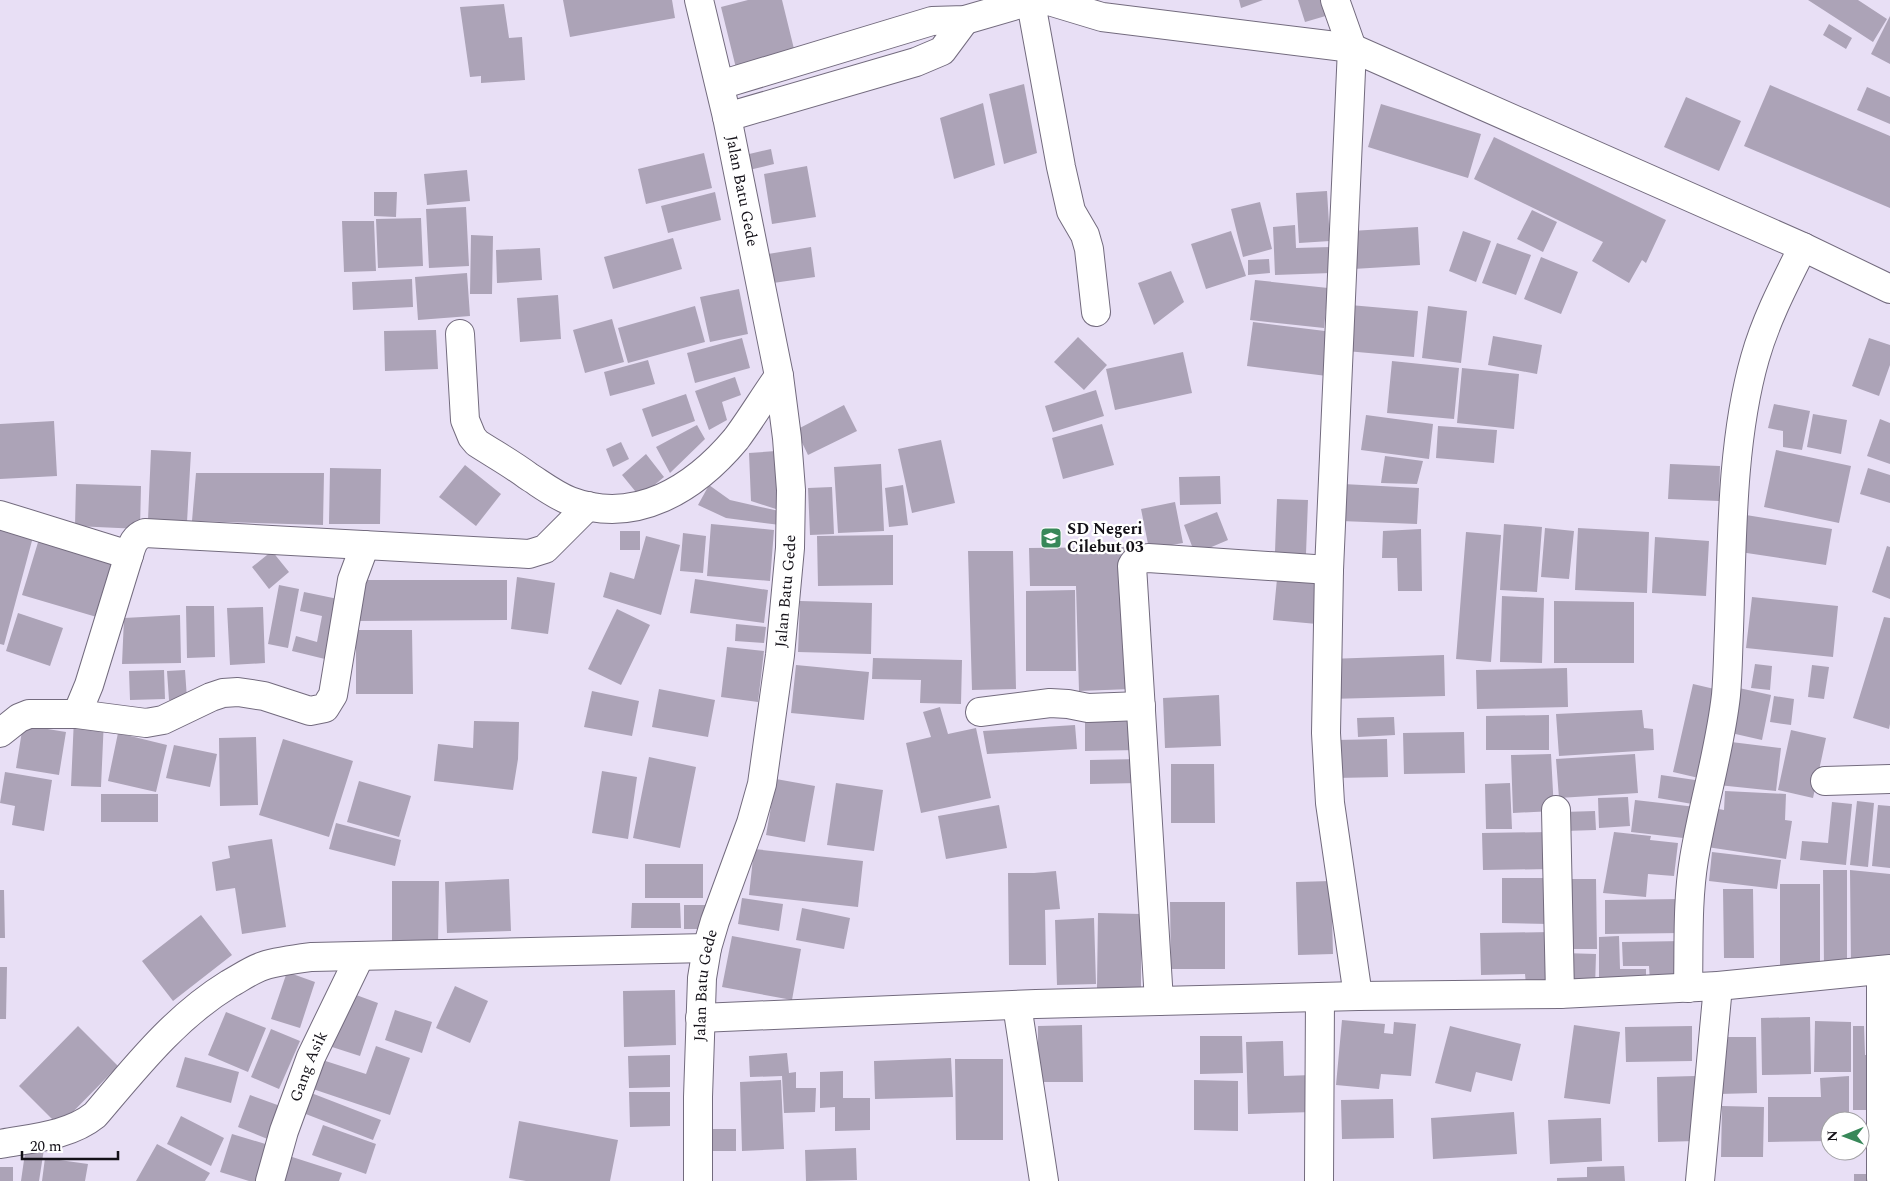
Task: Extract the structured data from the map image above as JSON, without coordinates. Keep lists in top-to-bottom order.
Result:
{
  "streets": {
    "street": ["Jalan Batu Gede", "Gang Asik"]
  },
  "places": {
    "school or university": ["SD Negeri Cilebut 03"]
  },
  "scale_bar": "20 m",
  "north": "left"
}
